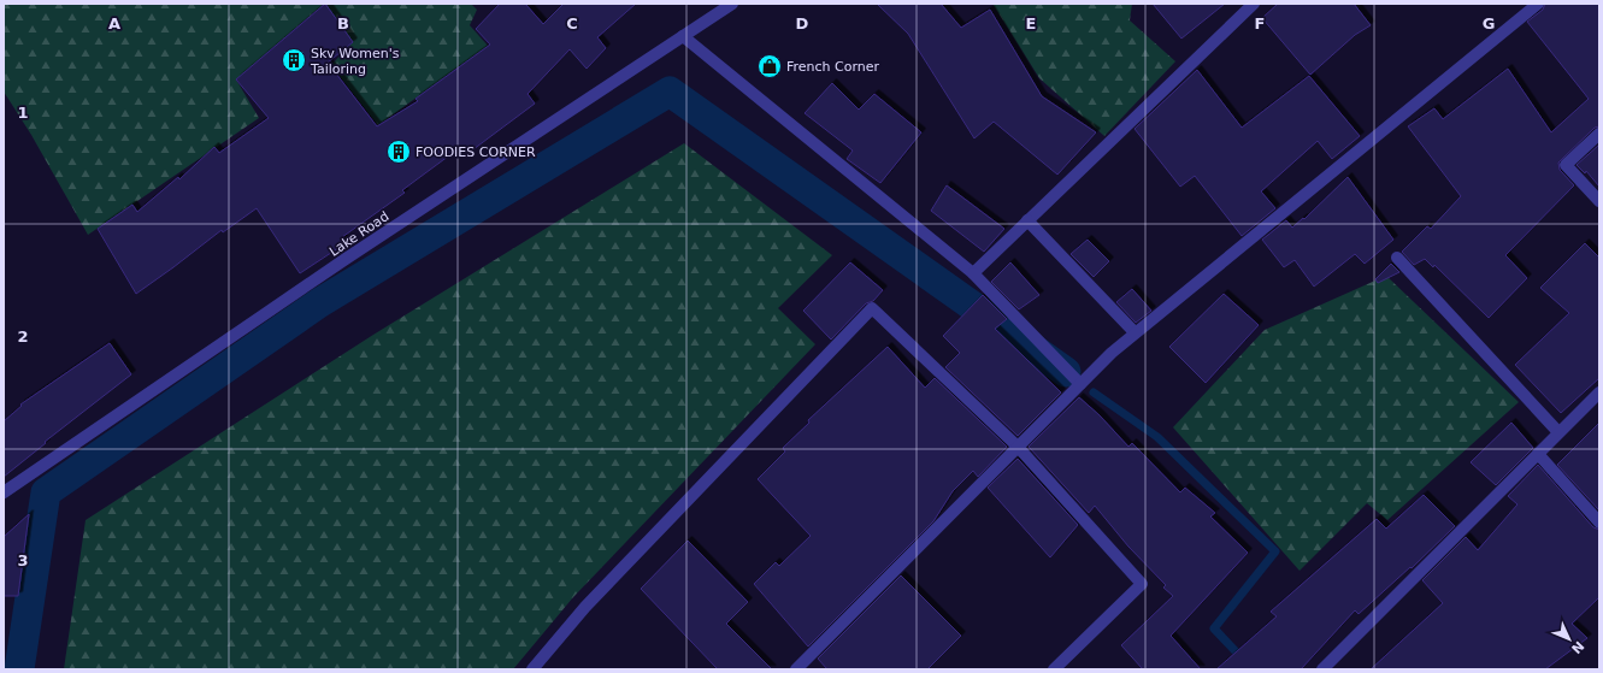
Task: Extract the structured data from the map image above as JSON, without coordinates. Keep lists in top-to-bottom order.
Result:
{
  "streets": {
    "street": ["Lake Road"]
  },
  "places": {
    "building": ["Skv Women's Tailoring", "FOODIES CORNER"],
    "shop": ["French Corner"]
  },
  "north": "bottom right",
  "grid": {
    "columns": [
      "A",
      "B",
      "C",
      "D",
      "E",
      "F",
      "G"
    ],
    "rows": ["1", "2", "3"]
  }
}
